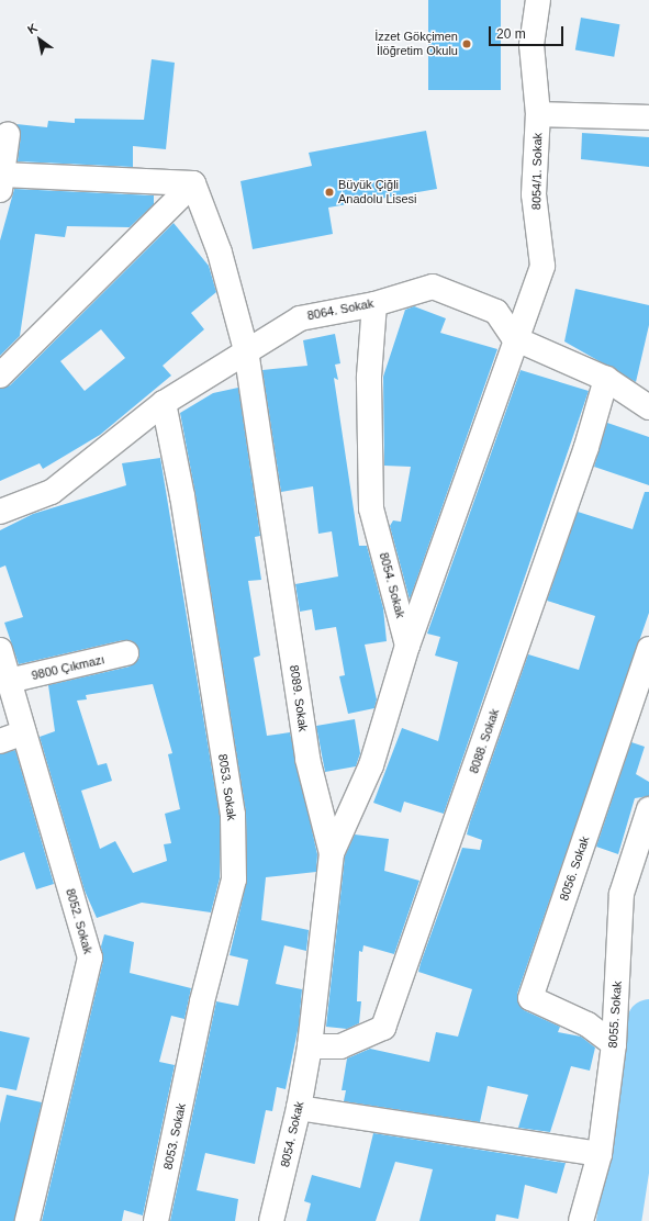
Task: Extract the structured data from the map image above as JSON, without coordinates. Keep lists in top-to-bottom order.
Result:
{
  "streets": {
    "street": [
      "8054/1. Sokak",
      "8064. Sokak",
      "8054. Sokak",
      "9800 Çıkmazı",
      "8089. Sokak",
      "8088. Sokak",
      "8053. Sokak",
      "8056. Sokak",
      "8052. Sokak",
      "8055. Sokak"
    ]
  },
  "crossings": [
    ["8054/1. Sokak", "8064. Sokak"],
    ["8054/1. Sokak", "8054. Sokak"],
    ["8064. Sokak", "8054. Sokak"],
    ["8064. Sokak", "8089. Sokak"],
    ["8064. Sokak", "8053. Sokak"],
    ["8054. Sokak", "8089. Sokak"],
    ["8054. Sokak", "8088. Sokak"],
    ["9800 Çıkmazı", "8052. Sokak"],
    ["8089. Sokak", "8088. Sokak"],
    ["8056. Sokak", "8055. Sokak"]
  ],
  "places": ["İzzet Gökçimen İlöğretim Okulu", "Büyük Çiğli Anadolu Lisesi"],
  "scale_bar": "20 m",
  "north": "top left"
}
